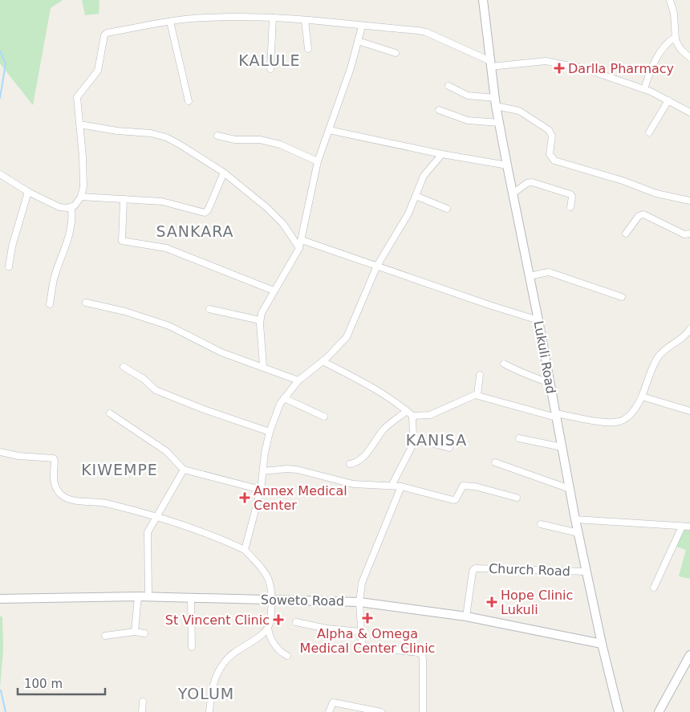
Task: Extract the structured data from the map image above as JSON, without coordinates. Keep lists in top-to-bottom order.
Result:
{
  "streets": {
    "street": ["Lukuli Road", "Church Road", "Soweto Road"]
  },
  "crossings": [
    ["Lukuli Road", "Church Road"],
    ["Lukuli Road", "Soweto Road"],
    ["Church Road", "Soweto Road"]
  ],
  "districts": [
    "KALULE",
    "SANKARA",
    "KANISA",
    "KIWEMPE",
    "YOLUM"
  ],
  "places": {
    "health": [
      "Darlla Pharmacy",
      "Annex Medical Center",
      "Hope Clinic Lukuli",
      "Alpha & Omega Medical Center Clinic",
      "St Vincent Clinic"
    ]
  },
  "scale_bar": "100 m"
}
